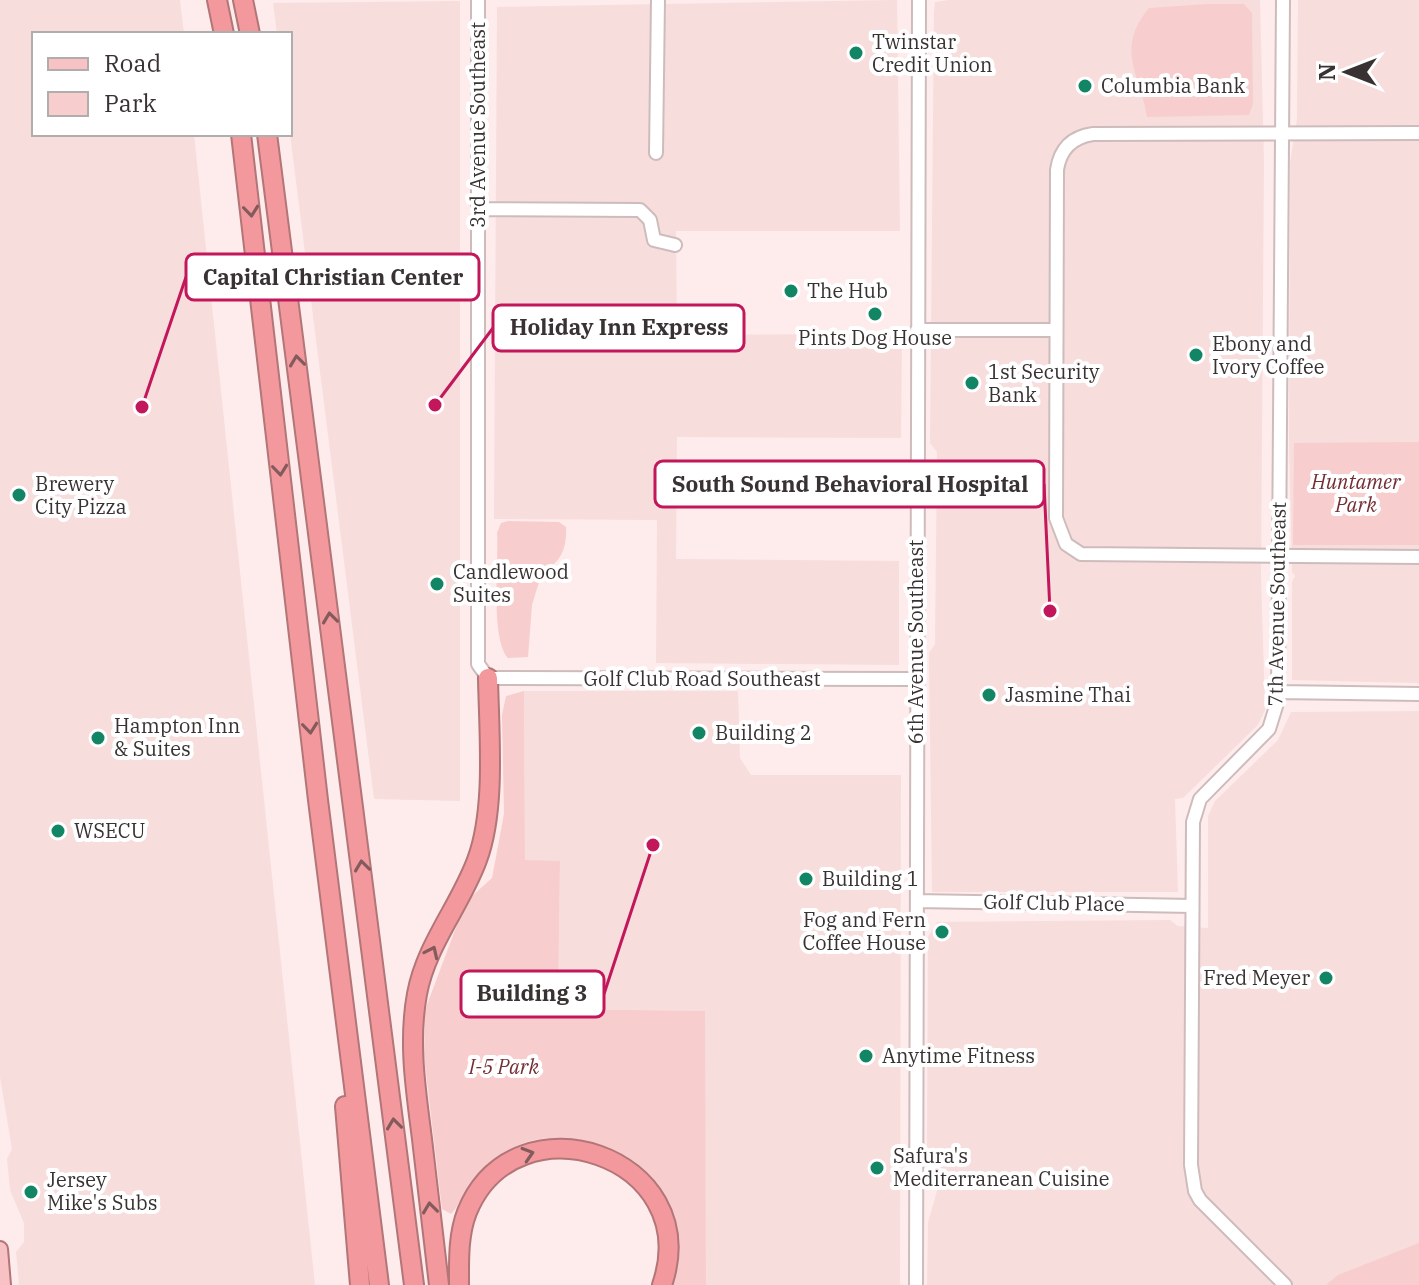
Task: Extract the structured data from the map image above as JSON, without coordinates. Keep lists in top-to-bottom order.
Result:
{
  "streets": {
    "street": [
      "3rd Avenue Southeast",
      "7th Avenue Southeast",
      "6th Avenue Southeast",
      "Golf Club Road Southeast",
      "Golf Club Place"
    ]
  },
  "crossings": [
    ["3rd Avenue Southeast", "Golf Club Road Southeast"],
    ["7th Avenue Southeast", "Golf Club Place"],
    ["6th Avenue Southeast", "Golf Club Road Southeast"],
    ["6th Avenue Southeast", "Golf Club Place"]
  ],
  "parks": ["Huntamer Park", "I-5 Park"],
  "places": [
    "Twinstar Credit Union",
    "Columbia Bank",
    "The Hub",
    "Pints Dog House",
    "Ebony and Ivory Coffee",
    "1st Security Bank",
    "Holiday Inn Express",
    "Capital Christian Center",
    "Brewery City Pizza",
    "Candlewood Suites",
    "South Sound Behavioral Hospital",
    "Jasmine Thai",
    "Building 2",
    "Hampton Inn & Suites",
    "WSECU",
    "Building 3",
    "Building 1",
    "Fog and Fern Coffee House",
    "Fred Meyer",
    "Anytime Fitness",
    "Safura's Mediterranean Cuisine",
    "Jersey Mike's Subs"
  ],
  "legend": ["Road", "Park"],
  "north": "left"
}
